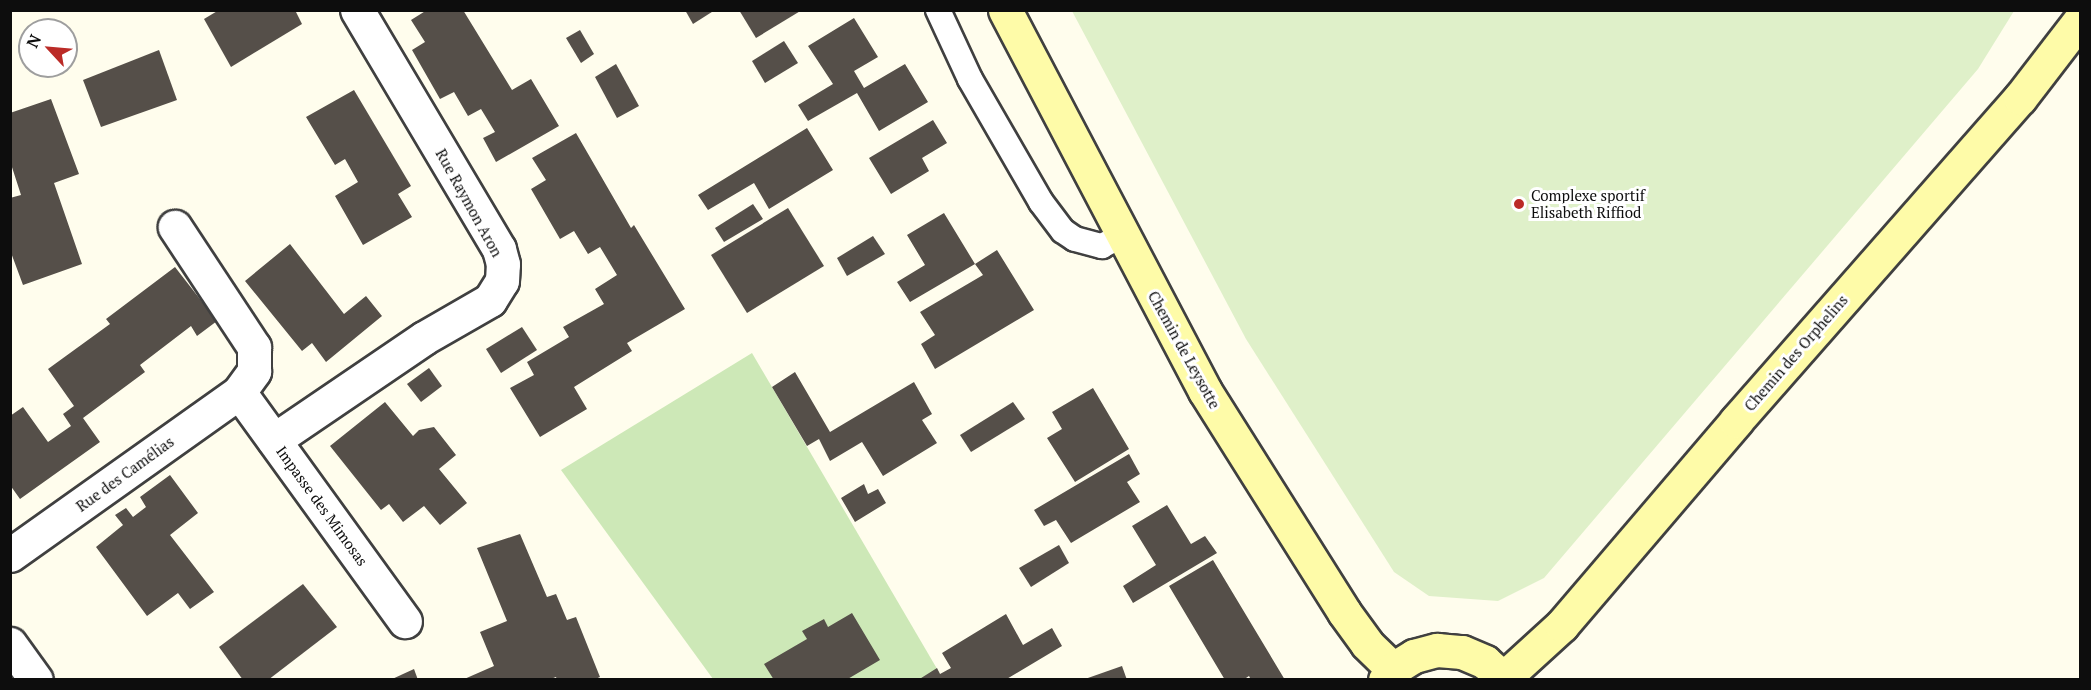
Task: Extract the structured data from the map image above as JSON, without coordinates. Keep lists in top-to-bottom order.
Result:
{
  "streets": {
    "street": [
      "Rue Raymon Aron",
      "Chemin de Leysotte",
      "Chemin des Orphelins",
      "Rue des Camélias",
      "Impasse des Mimosas"
    ]
  },
  "crossings": [
    ["Rue Raymon Aron", "Impasse des Mimosas"],
    ["Rue des Camélias", "Impasse des Mimosas"]
  ],
  "places": ["Complexe sportif Elisabeth Riffiod"],
  "north": "top left"
}
